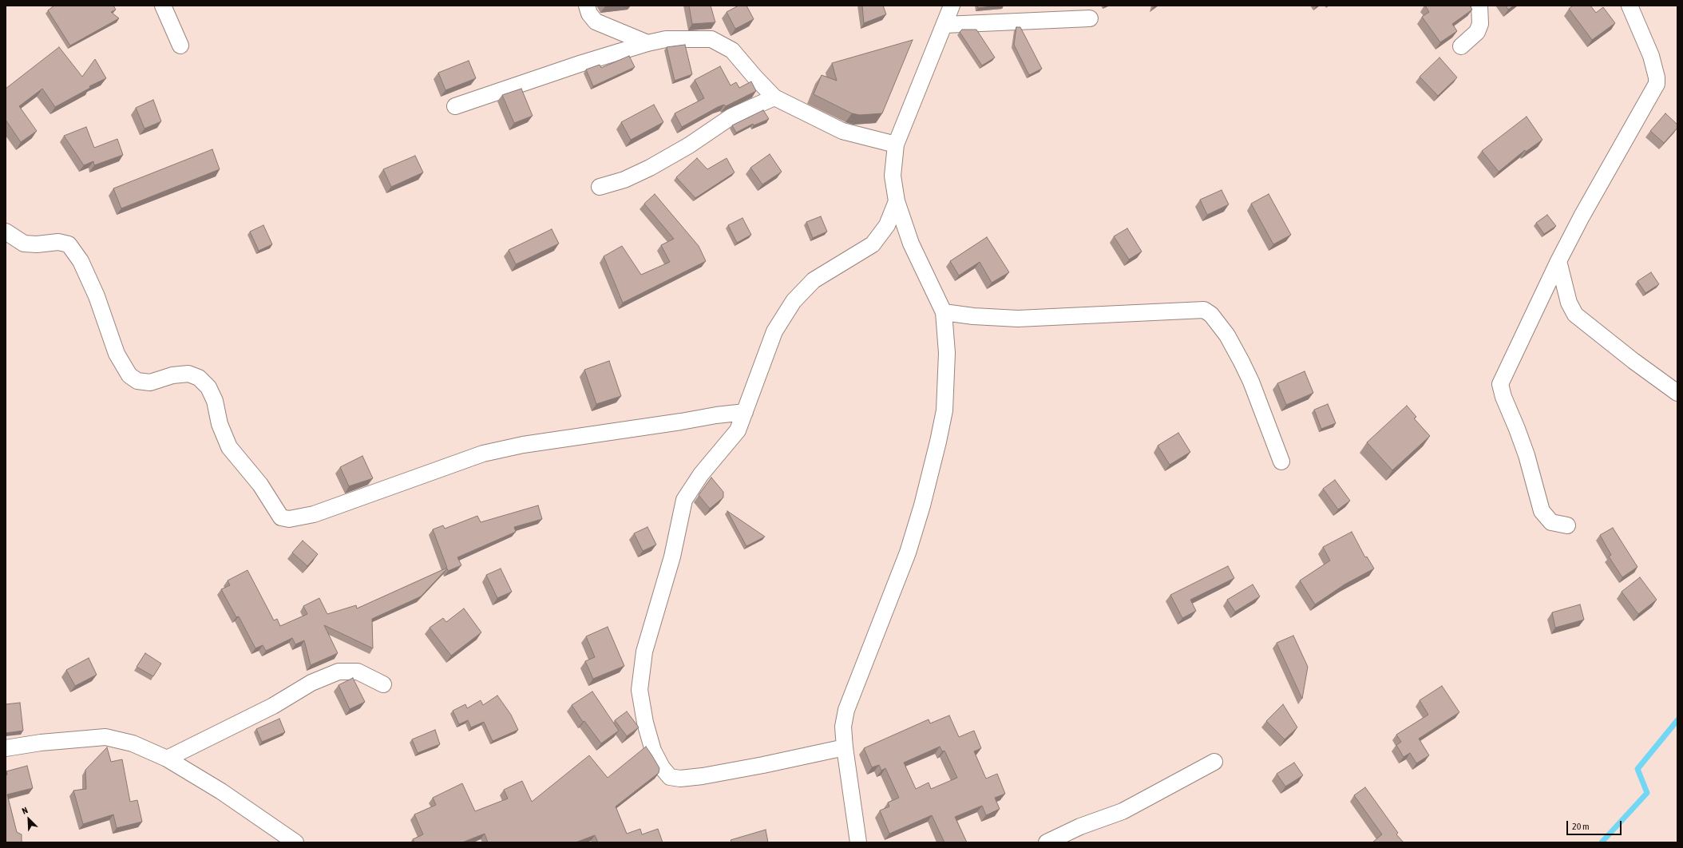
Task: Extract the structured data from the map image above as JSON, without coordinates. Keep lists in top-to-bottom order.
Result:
{
  "scale_bar": "20 m",
  "north": "top left"
}
